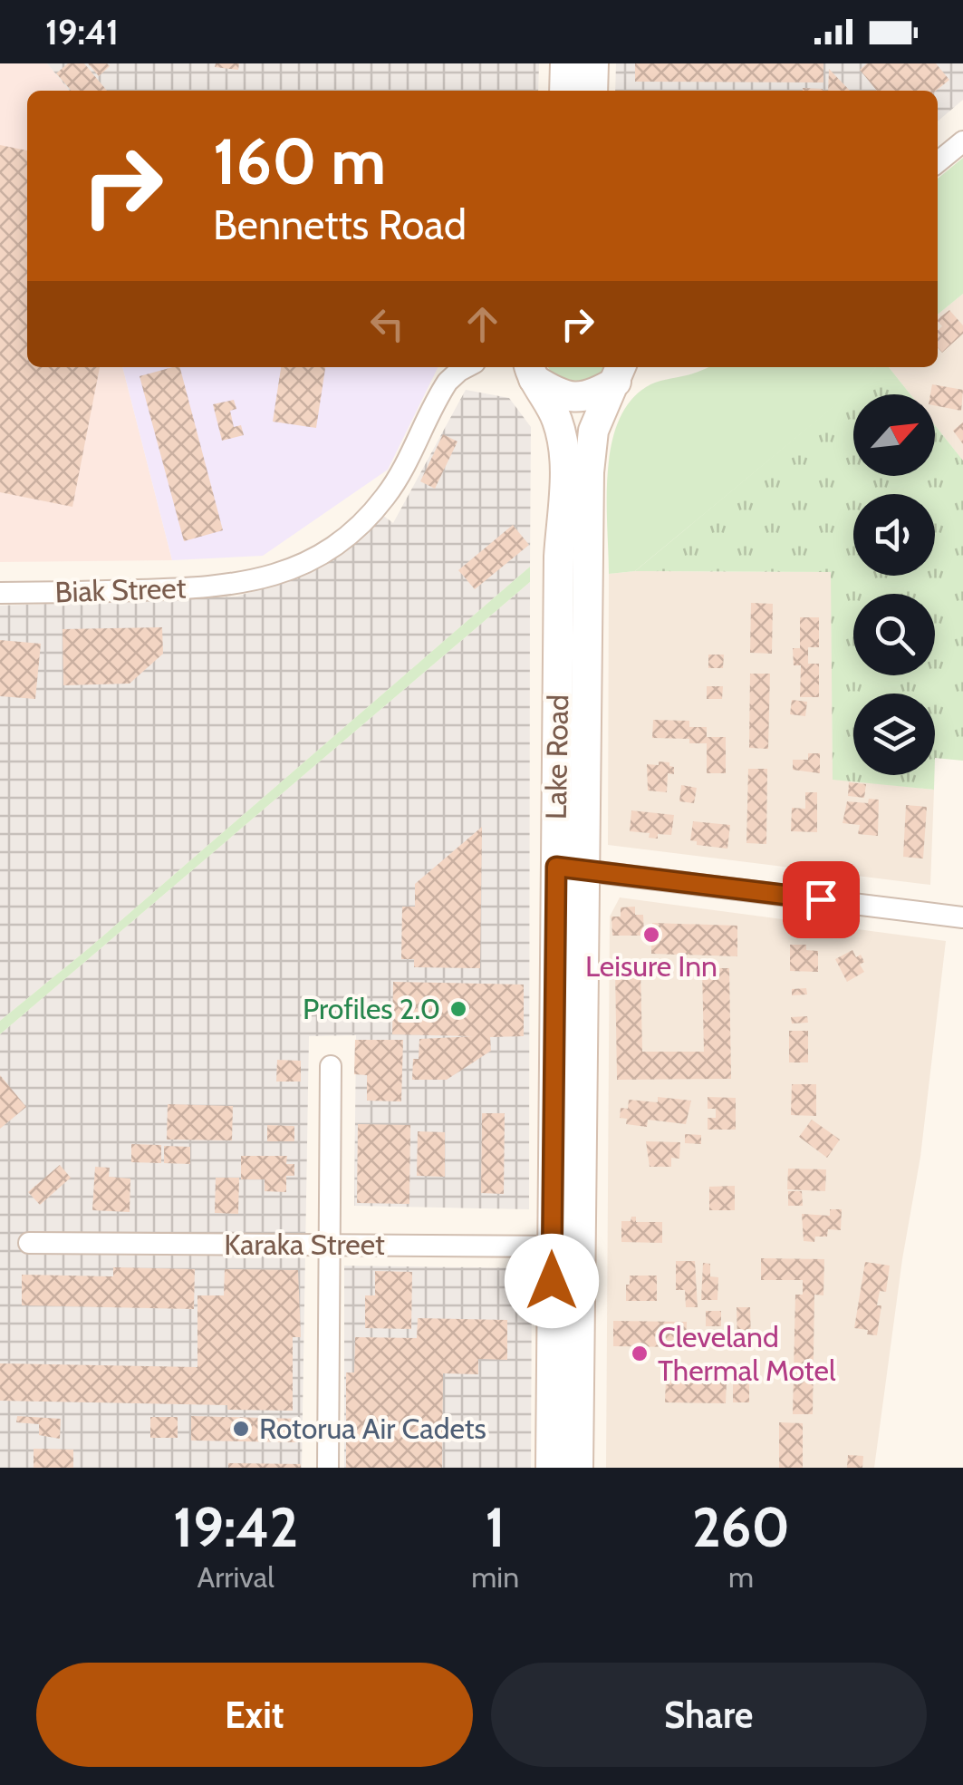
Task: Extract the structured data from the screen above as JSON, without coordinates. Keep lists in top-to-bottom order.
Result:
{
  "streets": {
    "main road": ["Lake Road"],
    "street": ["Biak Street", "Karaka Street"]
  },
  "crossings": [
    ["Lake Road", "Karaka Street"]
  ],
  "places": [
    "Leisure Inn",
    "Profiles 2.0",
    "Cleveland Thermal Motel",
    "Rotorua Air Cadets"
  ],
  "north": "top right",
  "page": {
    "status": "19:41",
    "turn": ["160 m", "Bennetts Road"],
    "eta": [
      "19:42",
      "Arrival",
      "1",
      "min",
      "260",
      "m"
    ],
    "buttons": ["Exit", "Share"]
  }
}
